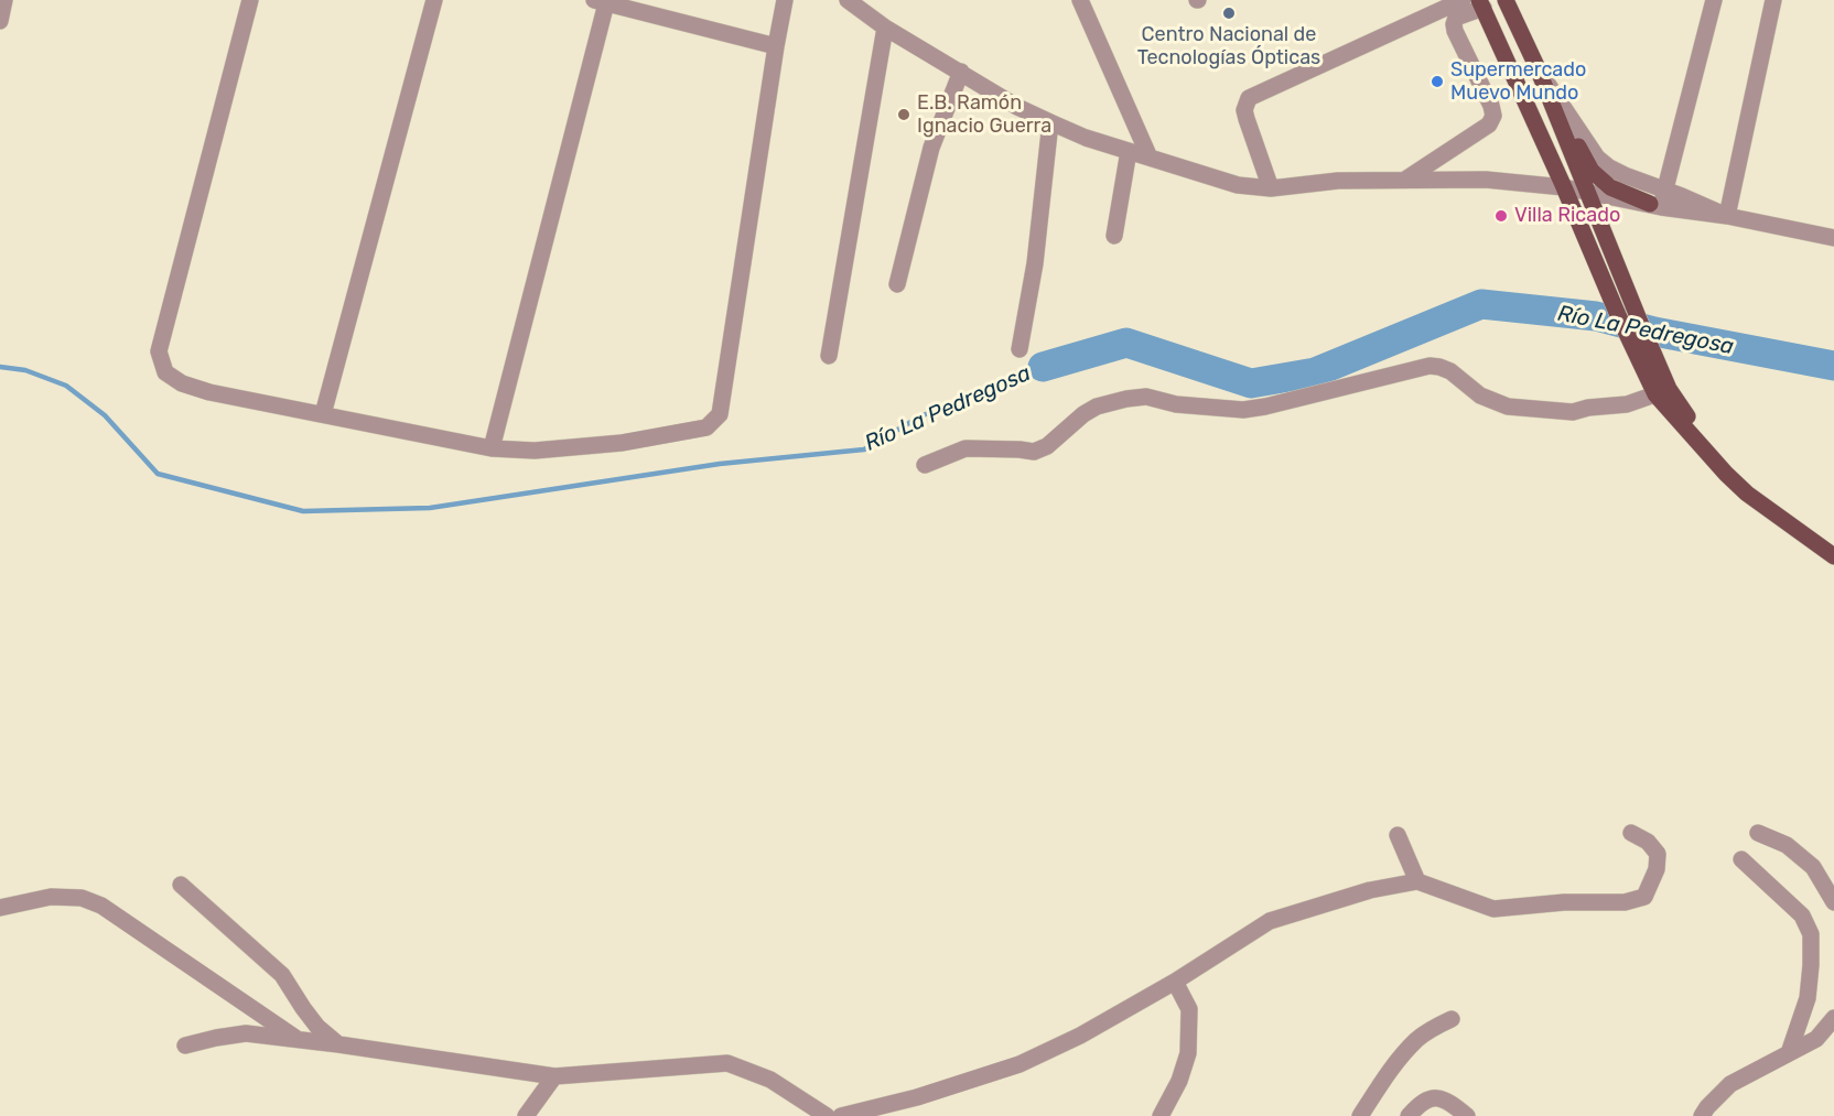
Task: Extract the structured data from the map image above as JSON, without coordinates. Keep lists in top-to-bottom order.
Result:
{
  "water": ["Río La Pedregosa"],
  "places": [
    "Centro Nacional de Tecnologías Ópticas",
    "Supermercado Muevo Mundo",
    "E.B. Ramón Ignacio Guerra",
    "Villa Ricado"
  ]
}
